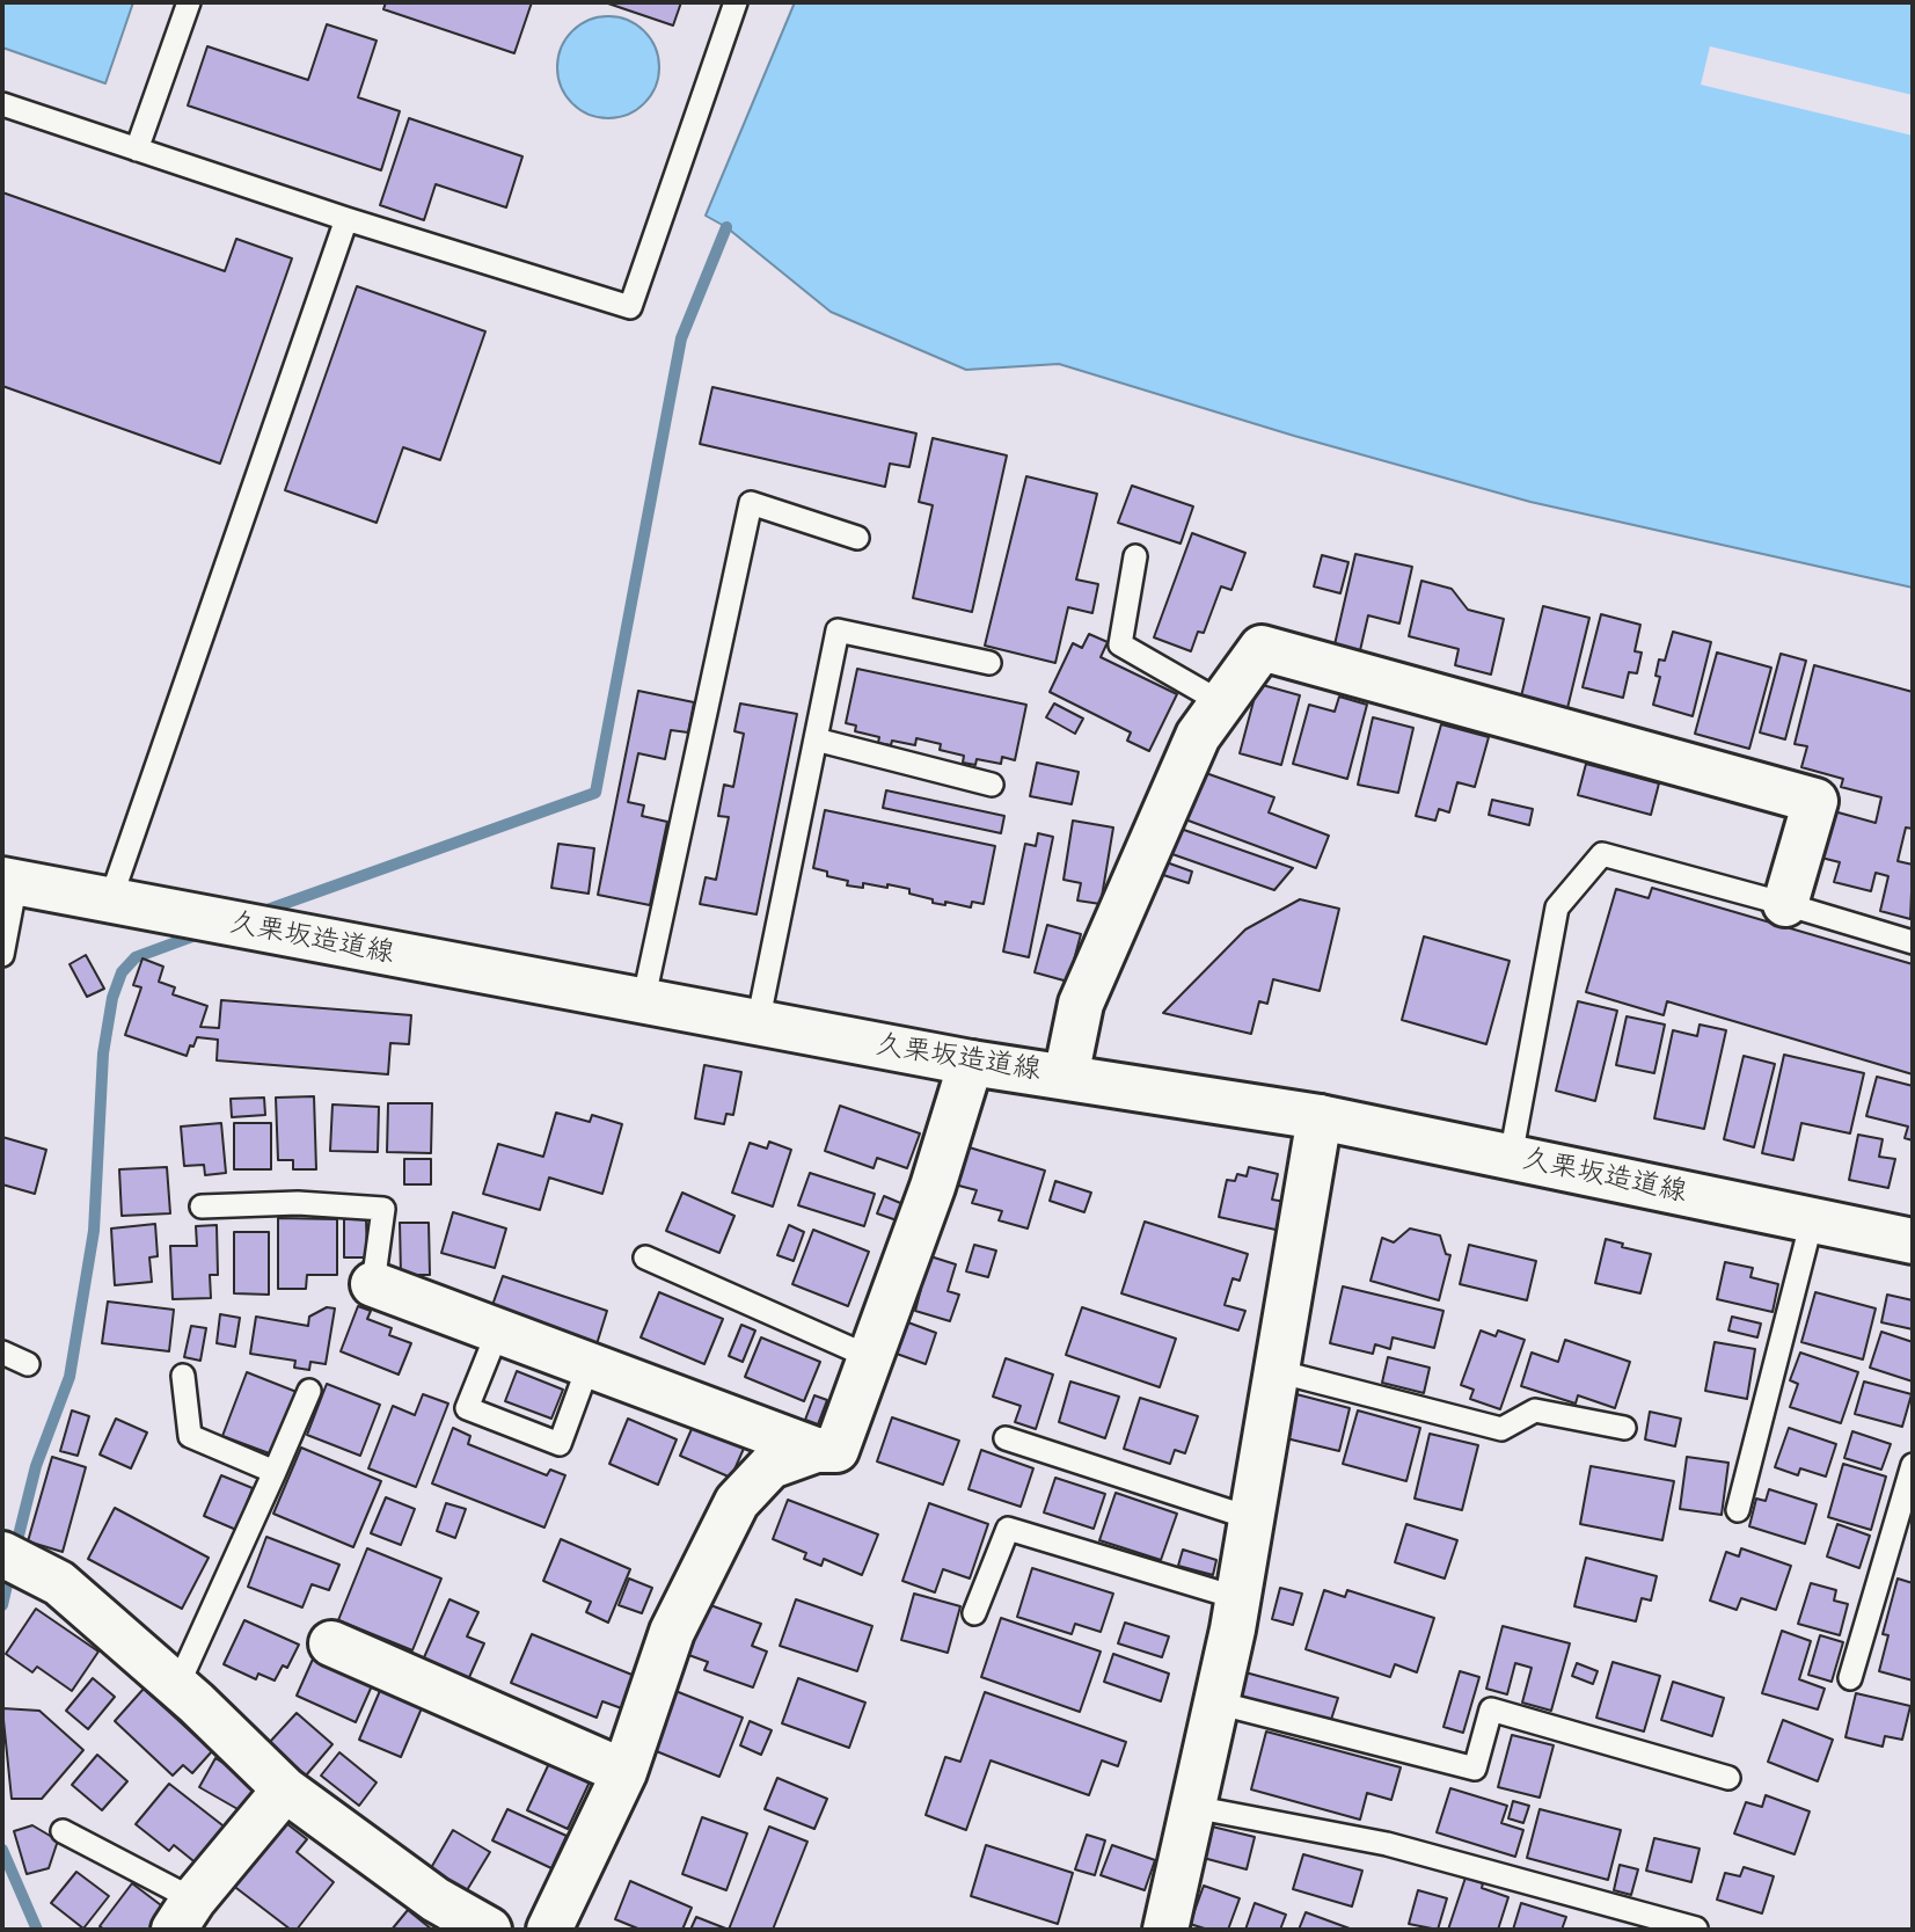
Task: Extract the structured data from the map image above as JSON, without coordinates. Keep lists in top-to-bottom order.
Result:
{
  "streets": {
    "street": ["久栗坂造道線"]
  }
}
